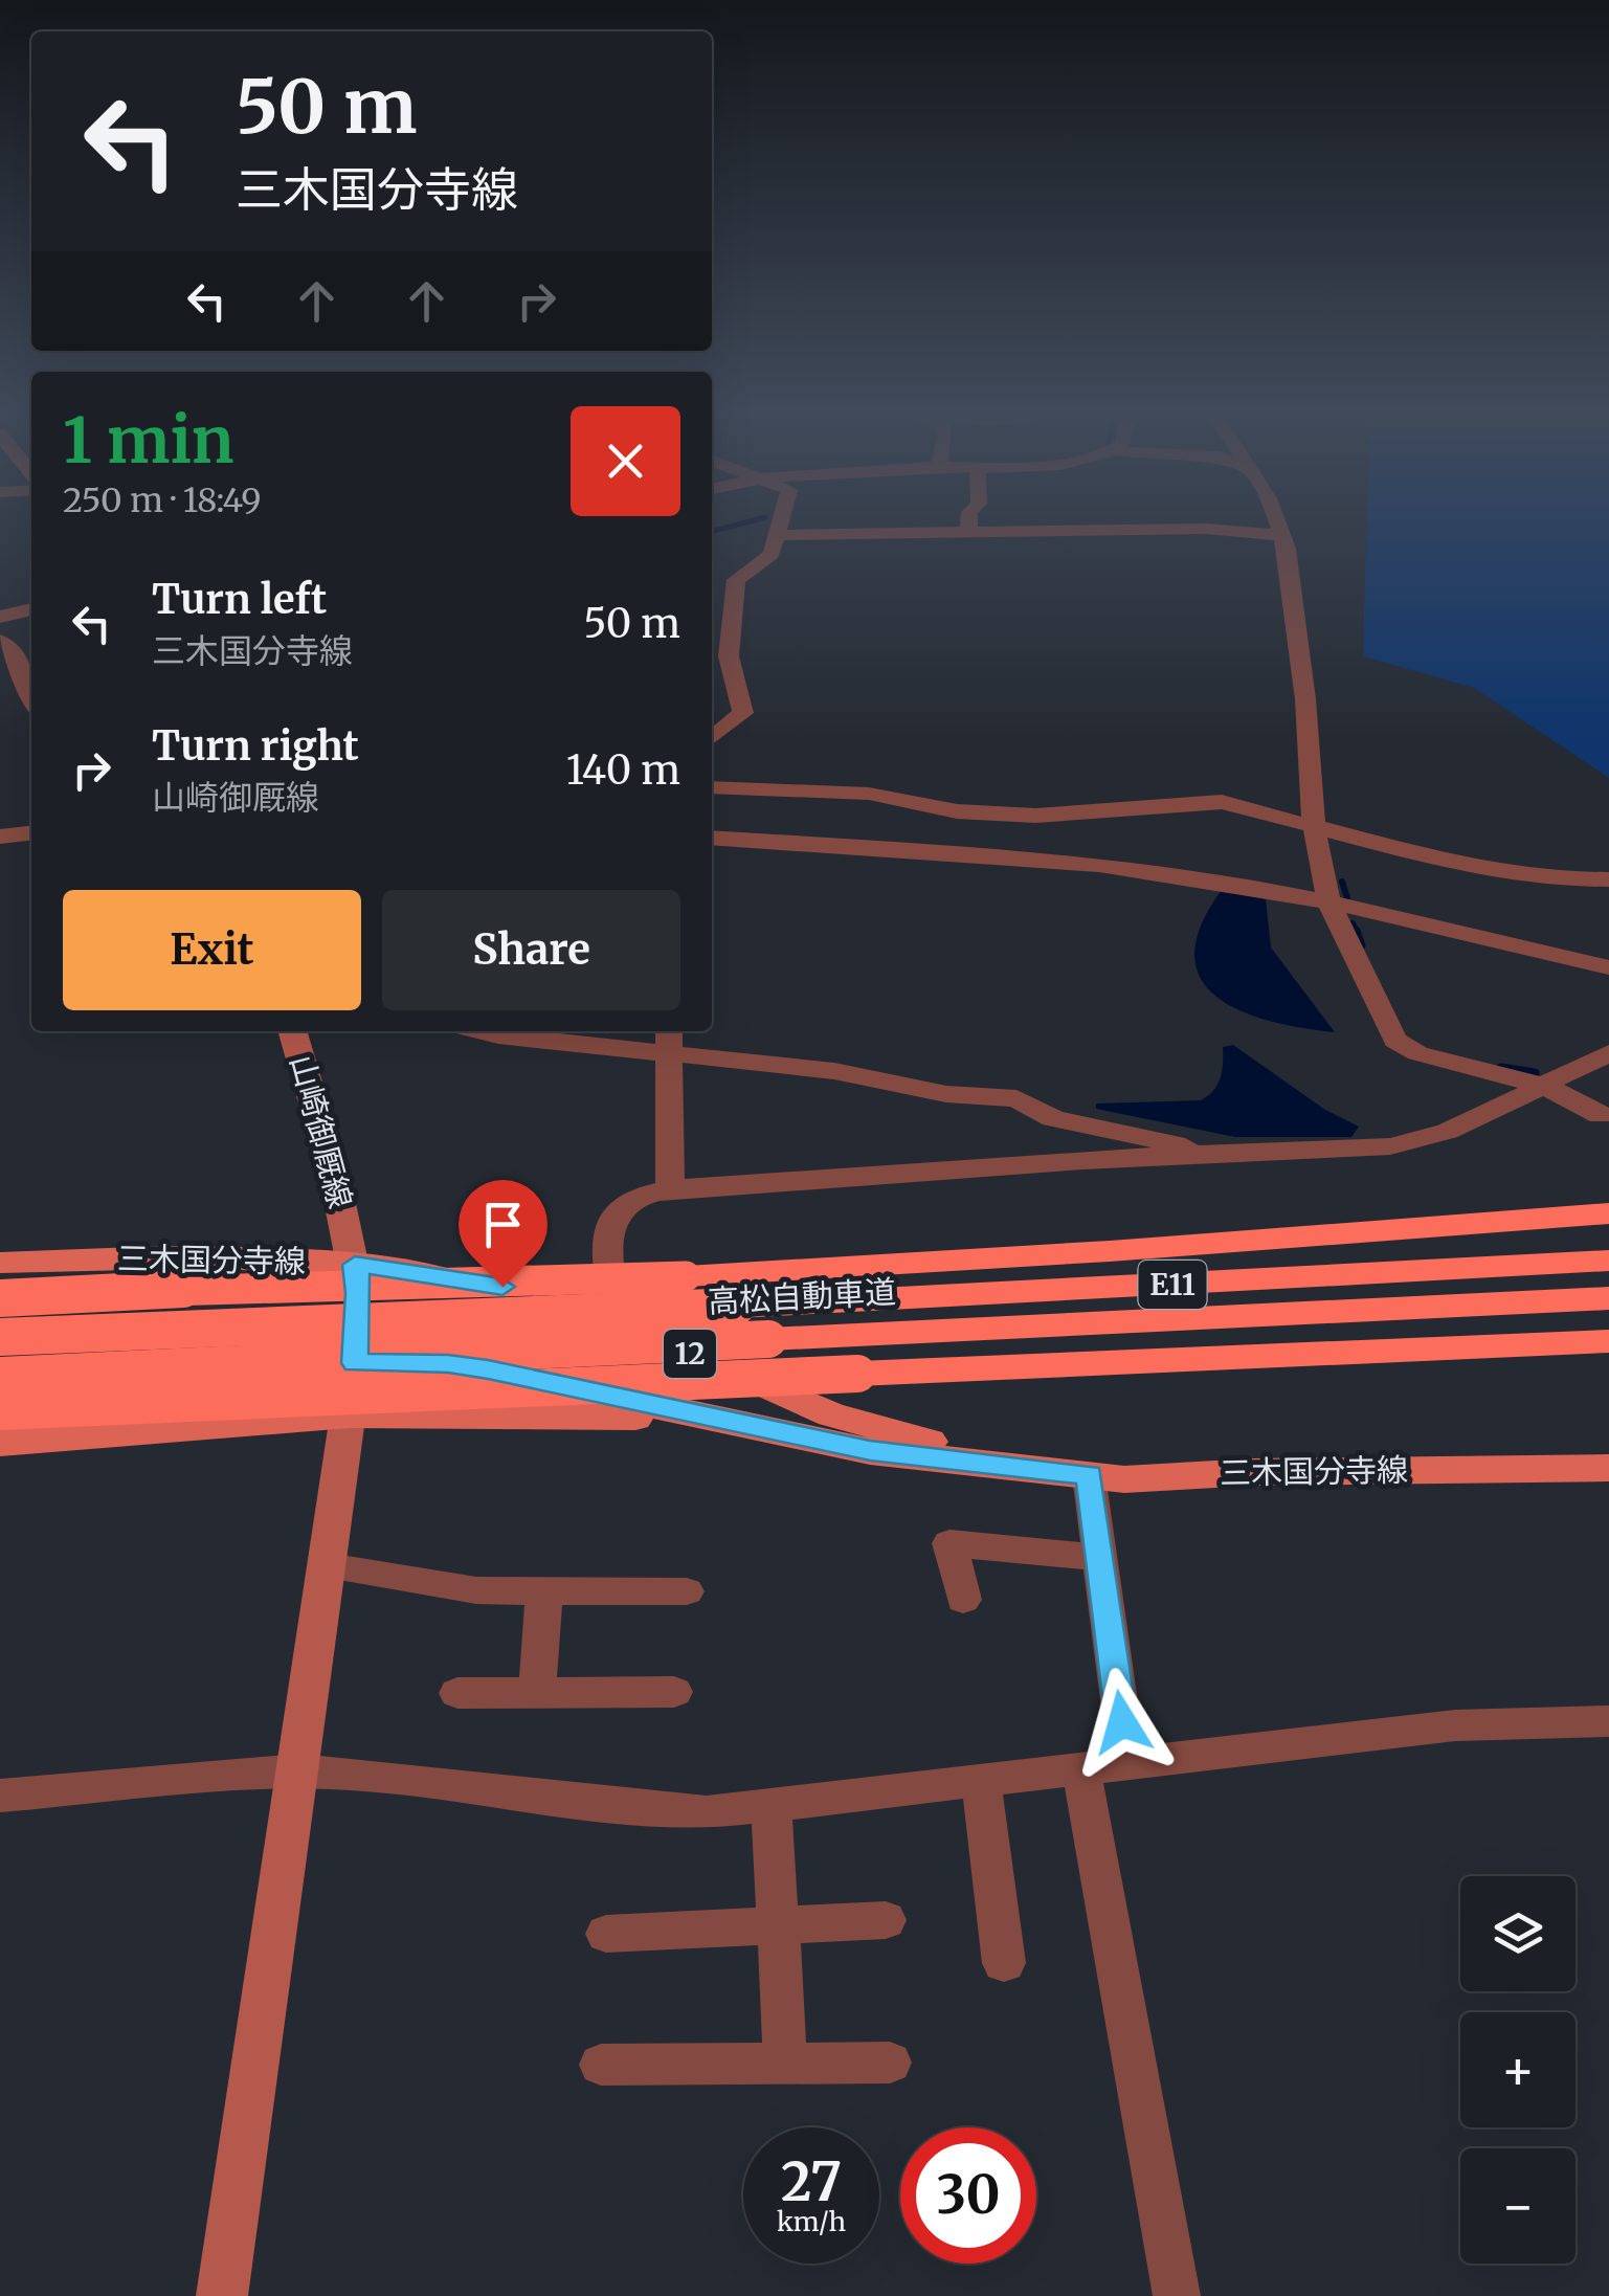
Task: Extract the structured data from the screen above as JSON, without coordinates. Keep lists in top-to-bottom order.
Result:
{
  "streets": {
    "highway": ["E11", "高松自動車道"],
    "main road": ["山崎御厩線", "三木国分寺線", "12"]
  },
  "crossings": [
    ["山崎御厩線", "三木国分寺線"]
  ],
  "page": {
    "turn": ["50 m", "三木国分寺線"],
    "heading": ["1 min", "250 m · 18:49"],
    "list": [
      {
        "name": "Turn left",
        "note": "三木国分寺線",
        "value": "50 m"
      },
      {
        "name": "Turn right",
        "note": "山崎御厩線",
        "value": "140 m"
      }
    ],
    "buttons": ["Exit", "Share"],
    "map_buttons": ["+", "−"],
    "speed": "27 km/h",
    "limit": "30"
  }
}
